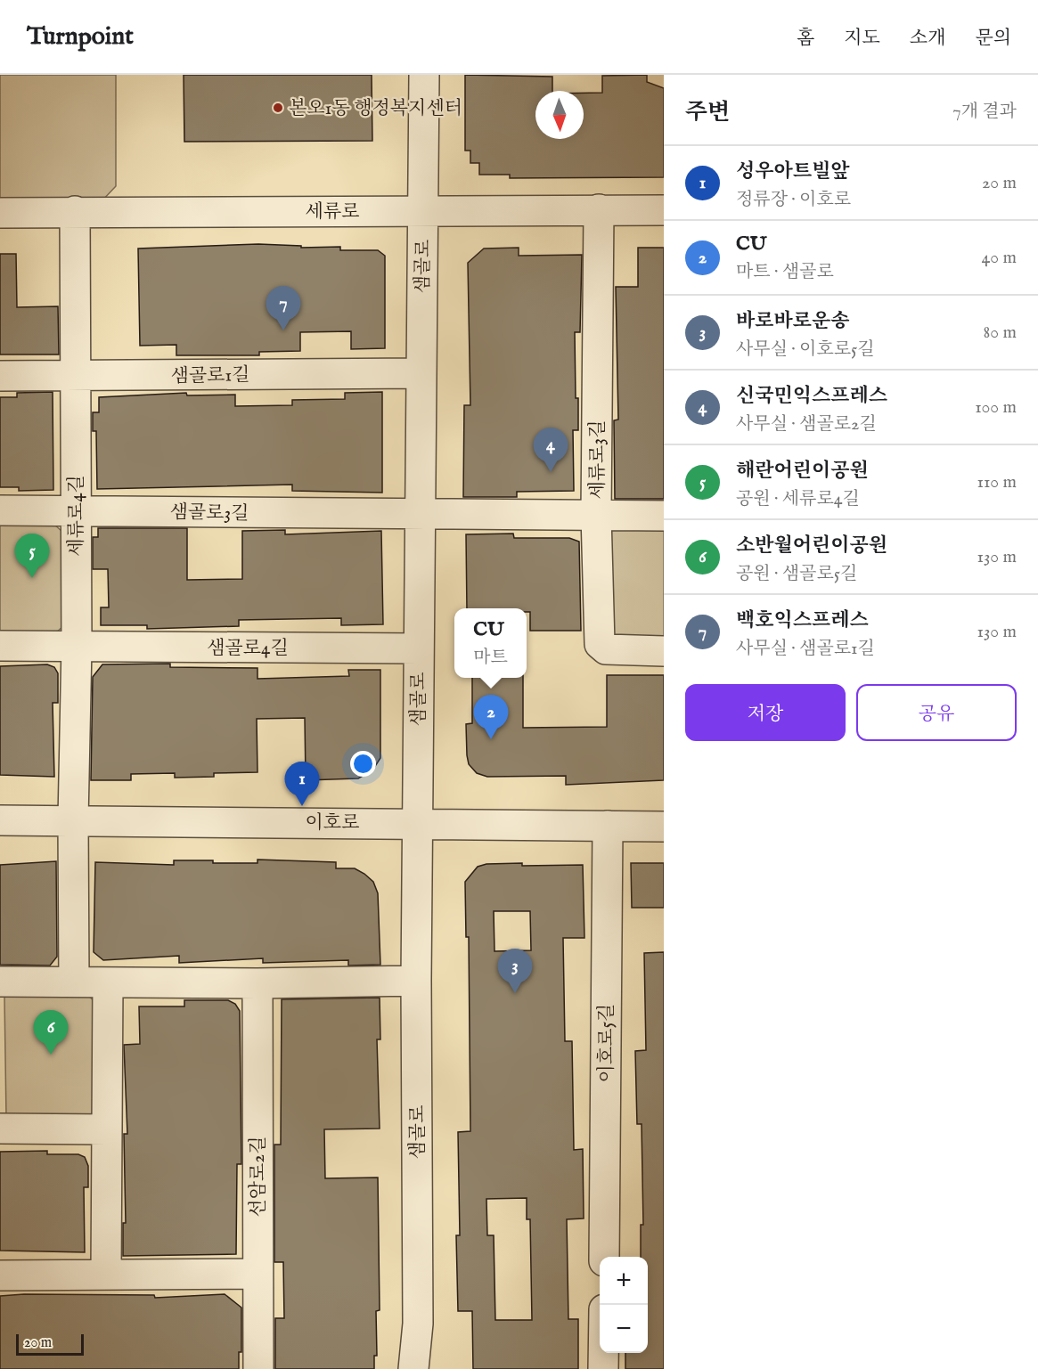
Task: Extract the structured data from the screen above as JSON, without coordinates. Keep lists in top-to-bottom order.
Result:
{
  "streets": {
    "street": [
      "세류로",
      "샘골로",
      "샘골로1길",
      "세류로3길",
      "샘골로3길",
      "세류로4길",
      "샘골로4길",
      "이호로",
      "이호로5길",
      "선암로2길"
    ]
  },
  "crossings": [
    ["세류로", "샘골로"],
    ["세류로", "세류로3길"],
    ["세류로", "세류로4길"],
    ["샘골로", "샘골로1길"],
    ["샘골로", "샘골로3길"],
    ["샘골로", "샘골로4길"],
    ["샘골로", "이호로"],
    ["샘골로1길", "세류로4길"],
    ["세류로3길", "샘골로3길"],
    ["샘골로3길", "세류로4길"],
    ["세류로4길", "샘골로4길"],
    ["세류로4길", "이호로"],
    ["이호로", "이호로5길"]
  ],
  "places": ["본오1동 행정복지센터"],
  "scale_bar": "20 m",
  "north": "bottom",
  "page": {
    "header": "Turnpoint",
    "nav": [
      "홈",
      "지도",
      "소개",
      "문의"
    ],
    "heading": ["주변", "7개 결과"],
    "list": [
      {
        "mark": "1",
        "name": "성우아트빌앞",
        "note": "정류장 · 이호로",
        "value": "20 m"
      },
      {
        "mark": "2",
        "name": "CU",
        "note": "마트 · 샘골로",
        "value": "40 m"
      },
      {
        "mark": "3",
        "name": "바로바로운송",
        "note": "사무실 · 이호로5길",
        "value": "80 m"
      },
      {
        "mark": "4",
        "name": "신국민익스프레스",
        "note": "사무실 · 샘골로2길",
        "value": "100 m"
      },
      {
        "mark": "5",
        "name": "해란어린이공원",
        "note": "공원 · 세류로4길",
        "value": "110 m"
      },
      {
        "mark": "6",
        "name": "소반월어린이공원",
        "note": "공원 · 샘골로5길",
        "value": "130 m"
      },
      {
        "mark": "7",
        "name": "백호익스프레스",
        "note": "사무실 · 샘골로1길",
        "value": "130 m"
      }
    ],
    "pins": [
      "7",
      "4",
      "5",
      "2",
      "1",
      "3",
      "6"
    ],
    "popup": ["CU", "마트"],
    "buttons": ["저장", "공유"],
    "map_buttons": ["+", "−"],
    "scale": "20 m"
  }
}
